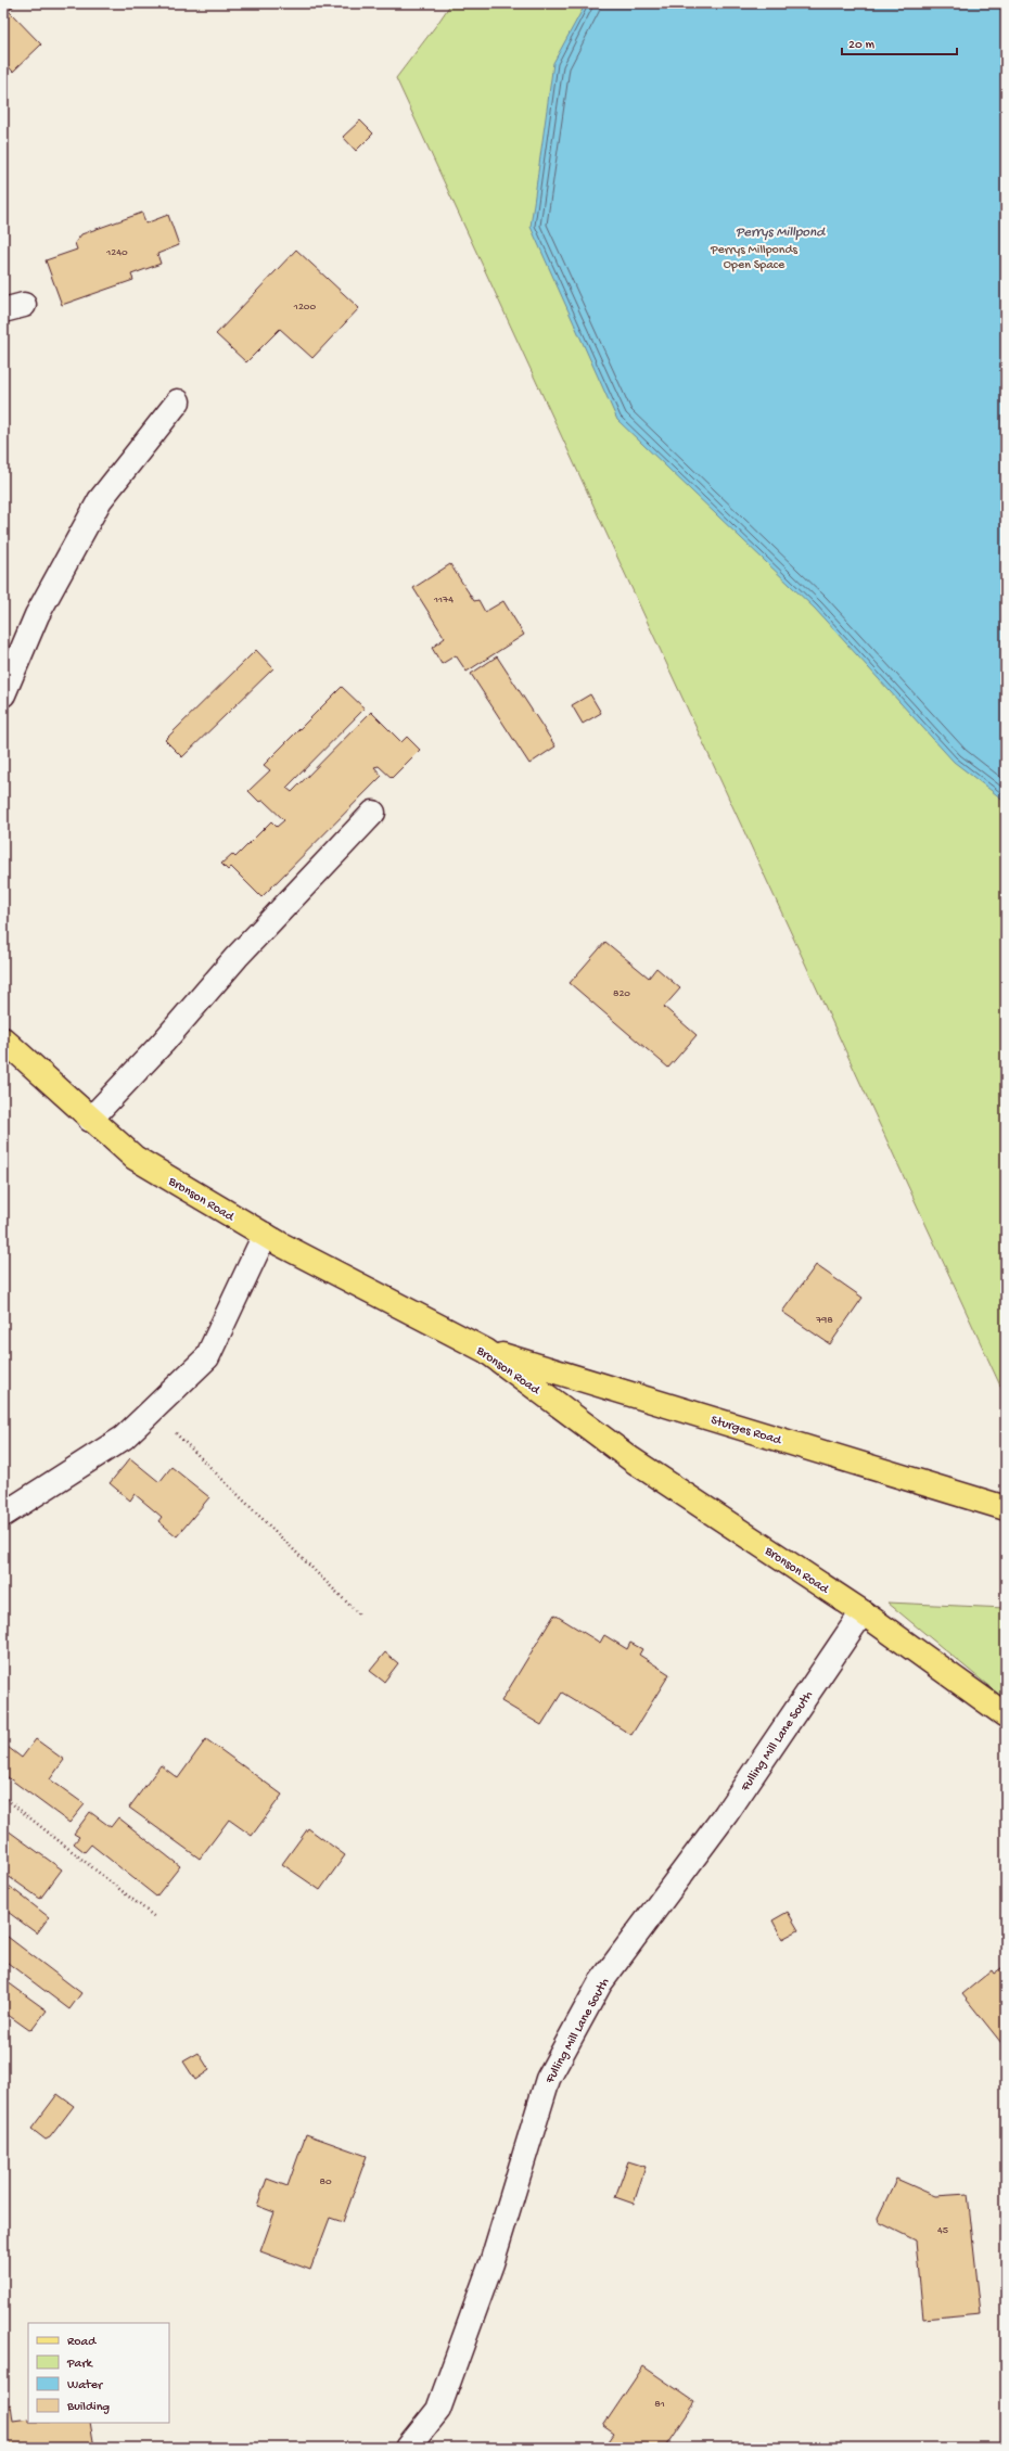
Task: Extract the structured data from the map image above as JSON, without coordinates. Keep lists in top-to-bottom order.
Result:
{
  "streets": {
    "main road": ["Bronson Road", "Sturges Road"],
    "street": ["Fulling Mill Lane South"]
  },
  "crossings": [
    ["Bronson Road", "Sturges Road"],
    ["Bronson Road", "Fulling Mill Lane South"]
  ],
  "water": ["Perrys Millpond"],
  "parks": ["Perrys Millponds Open Space"],
  "house_numbers": [
    "1240",
    "1200",
    "1174",
    "820",
    "798",
    "80",
    "45",
    "81"
  ],
  "legend": [
    "Road",
    "Park",
    "Water",
    "Building"
  ],
  "scale_bar": "20 m"
}
